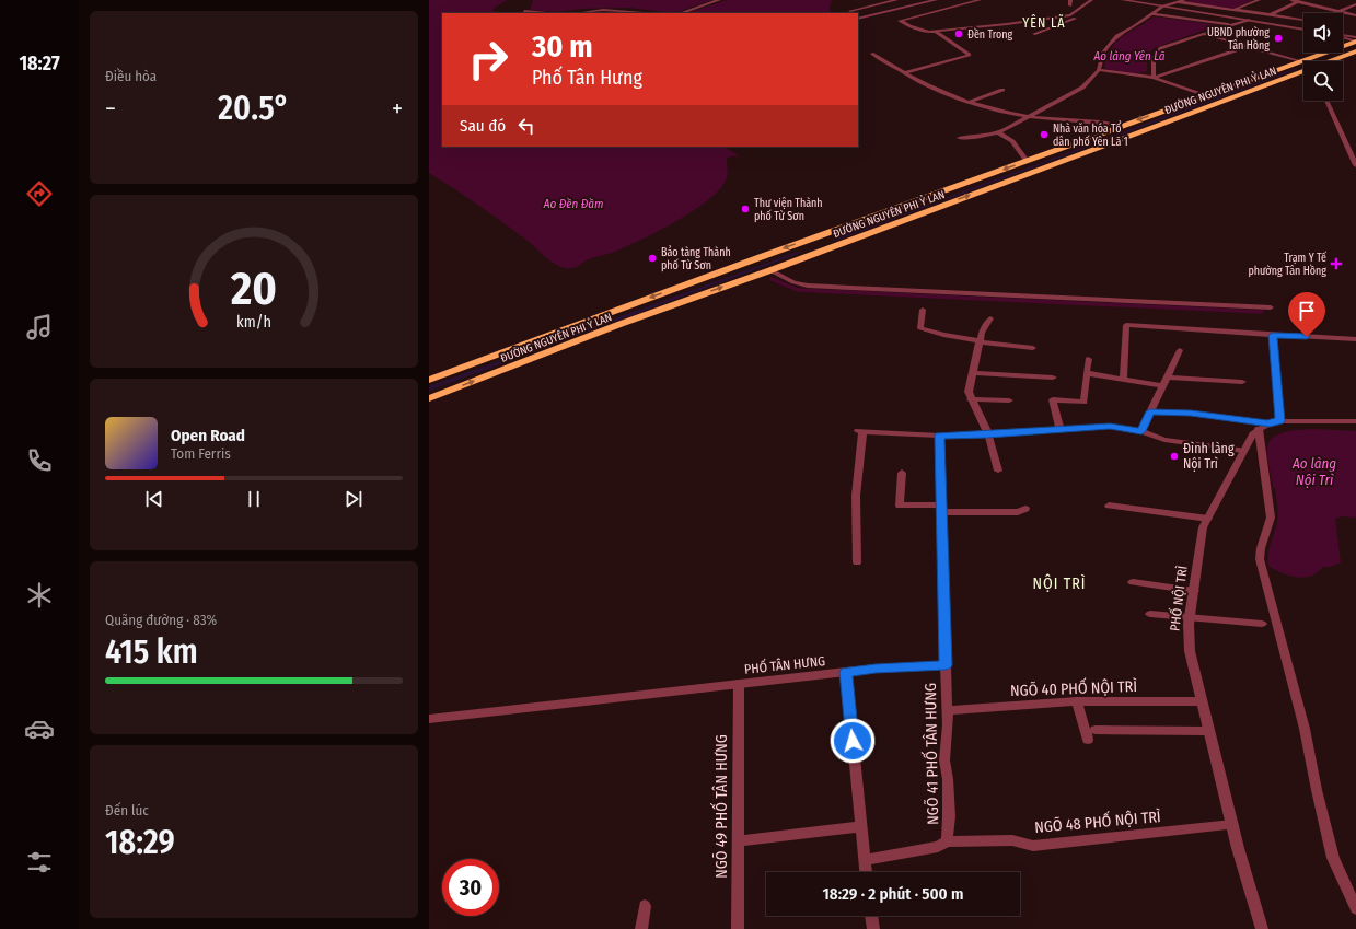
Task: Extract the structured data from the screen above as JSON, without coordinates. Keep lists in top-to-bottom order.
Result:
{
  "streets": {
    "main road": ["ĐƯỜNG NGUYÊN PHI Ỷ LAN"],
    "street": [
      "PHỐ NỘI TRÌ",
      "PHỐ TÂN HƯNG",
      "NGÕ 40 PHỐ NỘI TRÌ",
      "NGÕ 41 PHỐ TÂN HƯNG",
      "NGÕ 49 PHỐ TÂN HƯNG",
      "NGÕ 48 PHỐ NỘI TRÌ"
    ]
  },
  "crossings": [
    ["PHỐ NỘI TRÌ", "NGÕ 40 PHỐ NỘI TRÌ"],
    ["PHỐ NỘI TRÌ", "NGÕ 48 PHỐ NỘI TRÌ"],
    ["PHỐ TÂN HƯNG", "NGÕ 41 PHỐ TÂN HƯNG"],
    ["PHỐ TÂN HƯNG", "NGÕ 49 PHỐ TÂN HƯNG"],
    ["NGÕ 40 PHỐ NỘI TRÌ", "NGÕ 41 PHỐ TÂN HƯNG"],
    ["NGÕ 41 PHỐ TÂN HƯNG", "NGÕ 48 PHỐ NỘI TRÌ"]
  ],
  "districts": ["YÊN LÃ", "NỘI TRÌ"],
  "water": ["Ao làng Yên Lã", "Ao Đền Đầm", "Ao làng Nội Trì"],
  "places": {
    "other": [
      "Đền Trong",
      "UBND phường Tân Hồng",
      "Nhà văn hóa Tổ dân phố Yên Lã 1",
      "Thư viện Thành phố Từ Sơn",
      "Bảo tàng Thành phố Từ Sơn",
      "Đình làng Nội Trì"
    ],
    "health": ["Trạm Y Tế phường Tân Hồng"]
  },
  "page": {
    "tabs": "18:27",
    "tile": [
      "Điều hòa",
      ["Quãng đường · 83%", "415 km"],
      ["Đến lúc", "18:29"]
    ],
    "turn": ["30 m", "Phố Tân Hưng"],
    "heat": ["−", "20.5°", "+"],
    "then": "Sau đó",
    "song": ["Open Road", "Tom Ferris"],
    "limit": "30",
    "trip": "18:29 · 2 phút · 500 m",
    "gauge": ["20", "km/h"]
  }
}
